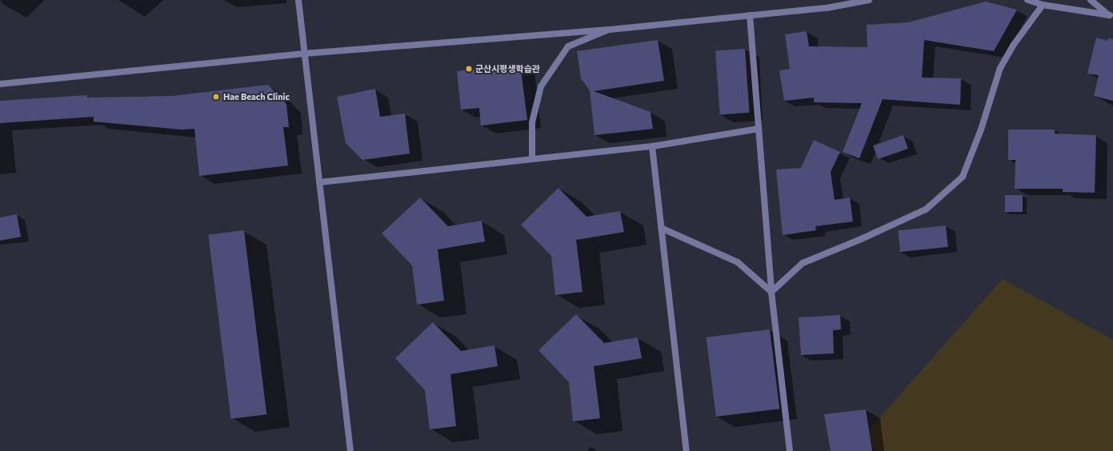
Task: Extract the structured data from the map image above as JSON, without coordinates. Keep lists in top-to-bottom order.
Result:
{
  "places": ["군산시평생학습관", "Hae Beach Clinic"]
}
